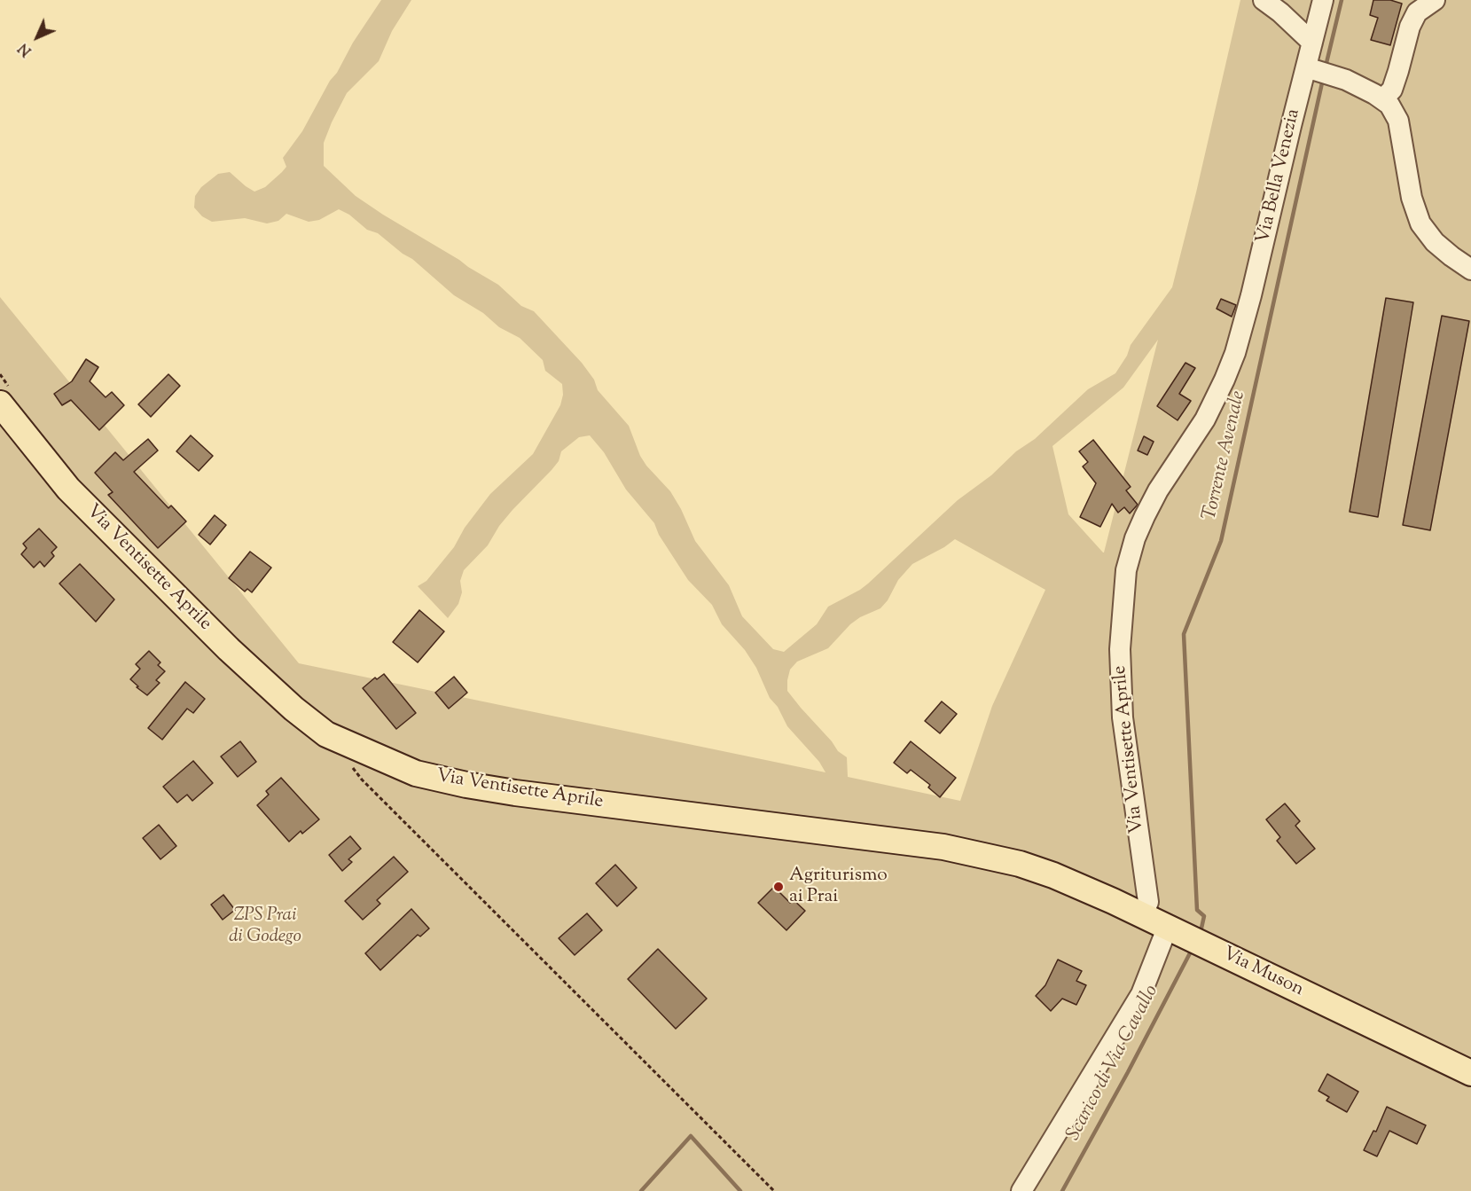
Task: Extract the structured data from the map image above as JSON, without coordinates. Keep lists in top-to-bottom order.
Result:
{
  "streets": {
    "main road": ["Via Ventisette Aprile", "Via Muson"],
    "street": ["Via Bella Venezia"]
  },
  "crossings": [
    ["Via Bella Venezia", "Via Ventisette Aprile"],
    ["Via Ventisette Aprile", "Via Muson"]
  ],
  "water": ["Torrente Avenale", "Scarico di Via Cavallo"],
  "parks": ["ZPS Prai di Godego"],
  "places": ["Agriturismo ai Prai"],
  "north": "bottom left"
}
